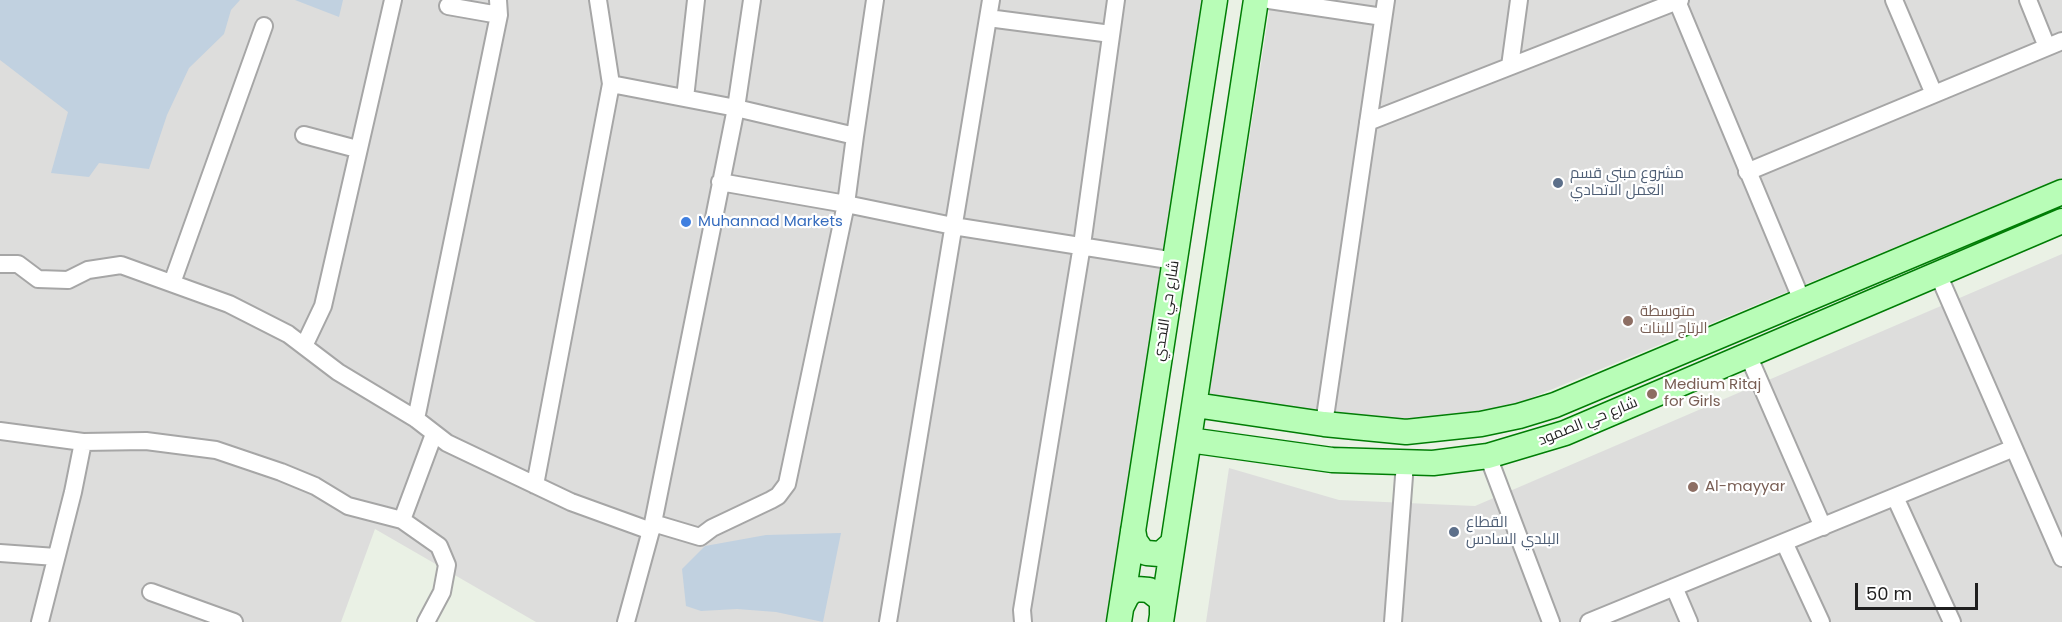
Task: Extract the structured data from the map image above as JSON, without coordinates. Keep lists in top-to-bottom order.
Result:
{
  "streets": {
    "street": ["شارع حي التحدي", "شارع حي الصمود"]
  },
  "places": [
    "مشروع مبنى قسم العمل الاتحادي",
    "Muhannad Markets",
    "متوسطة الرتاج للبنات",
    "Medium Ritaj for Girls",
    "Al-mayyar",
    "القطاع البلدي السادس"
  ],
  "scale_bar": "50 m"
}
